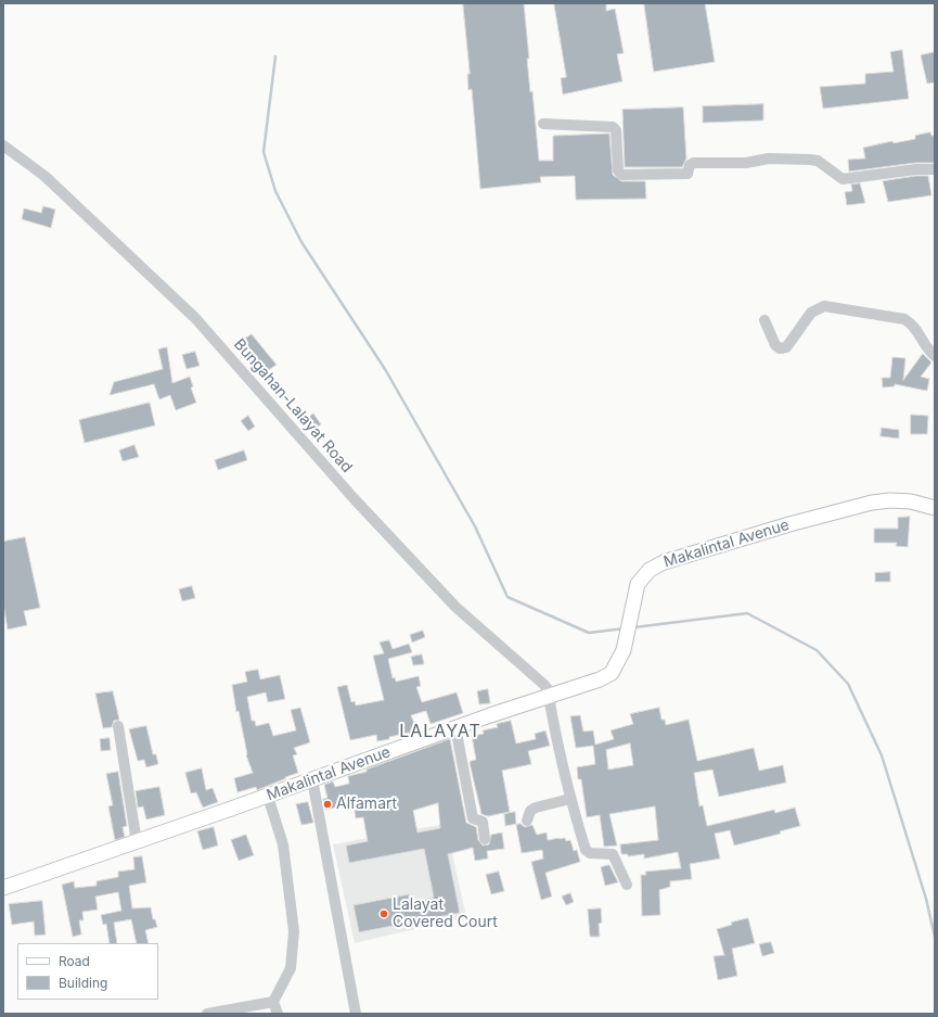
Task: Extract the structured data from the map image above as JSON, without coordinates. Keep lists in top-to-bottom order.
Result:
{
  "streets": {
    "main road": ["Makalintal Avenue"],
    "street": ["Bungahan-Lalayat Road"]
  },
  "crossings": [
    ["Bungahan-Lalayat Road", "Makalintal Avenue"]
  ],
  "districts": ["LALAYAT"],
  "places": ["Alfamart", "Lalayat Covered Court"],
  "legend": ["Road", "Building"]
}
